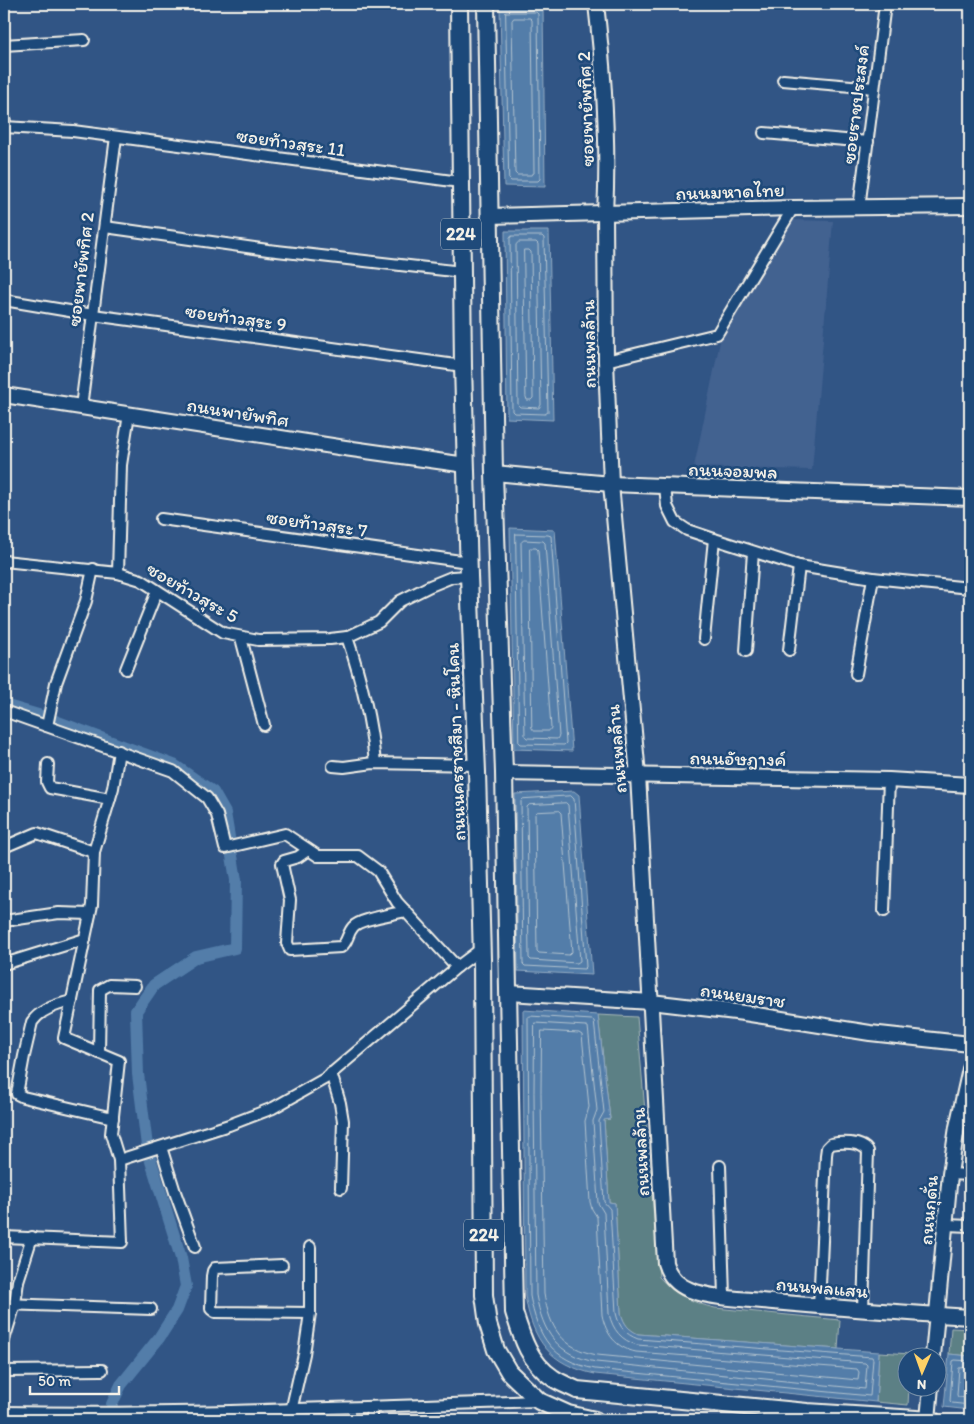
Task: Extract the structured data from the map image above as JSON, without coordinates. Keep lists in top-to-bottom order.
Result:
{
  "streets": {
    "main road": ["224", "ถนนนครราชสีมา - หินโคน"],
    "street": [
      "ซอยราชประสงค์",
      "ซอยพายัพทิศ 2",
      "ซอยท้าวสุระ 11",
      "ถนนมหาดไทย",
      "ซอยท้าวสุระ 9",
      "ถนนพลล้าน",
      "ถนนพายัพทิศ",
      "ถนนจอมพล",
      "ซอยท้าวสุระ 7",
      "ซอยท้าวสุระ 5",
      "ถนนอัษฎางค์",
      "ถนนยมราช",
      "ถนนกุดั่น",
      "ถนนพลแสน"
    ]
  },
  "crossings": [
    ["ซอยราชประสงค์", "ถนนมหาดไทย"],
    ["ซอยพายัพทิศ 2", "ซอยท้าวสุระ 11"],
    ["ซอยพายัพทิศ 2", "ถนนมหาดไทย"],
    ["ซอยพายัพทิศ 2", "ซอยท้าวสุระ 9"],
    ["ซอยพายัพทิศ 2", "ถนนพลล้าน"],
    ["ซอยพายัพทิศ 2", "ถนนพายัพทิศ"],
    ["ซอยท้าวสุระ 11", "ถนนนครราชสีมา - หินโคน"],
    ["ถนนมหาดไทย", "ถนนพลล้าน"],
    ["ซอยท้าวสุระ 9", "ถนนนครราชสีมา - หินโคน"],
    ["ถนนพลล้าน", "ถนนจอมพล"],
    ["ถนนพลล้าน", "ถนนอัษฎางค์"],
    ["ถนนพลล้าน", "ถนนยมราช"],
    ["ถนนพลล้าน", "ถนนพลแสน"],
    ["ถนนพายัพทิศ", "ถนนนครราชสีมา - หินโคน"],
    ["ซอยท้าวสุระ 7", "ซอยท้าวสุระ 5"],
    ["ซอยท้าวสุระ 7", "ถนนนครราชสีมา - หินโคน"],
    ["ซอยท้าวสุระ 5", "ถนนนครราชสีมา - หินโคน"],
    ["ถนนกุดั่น", "ถนนพลแสน"]
  ],
  "scale_bar": "50 m",
  "north": "bottom"
}
